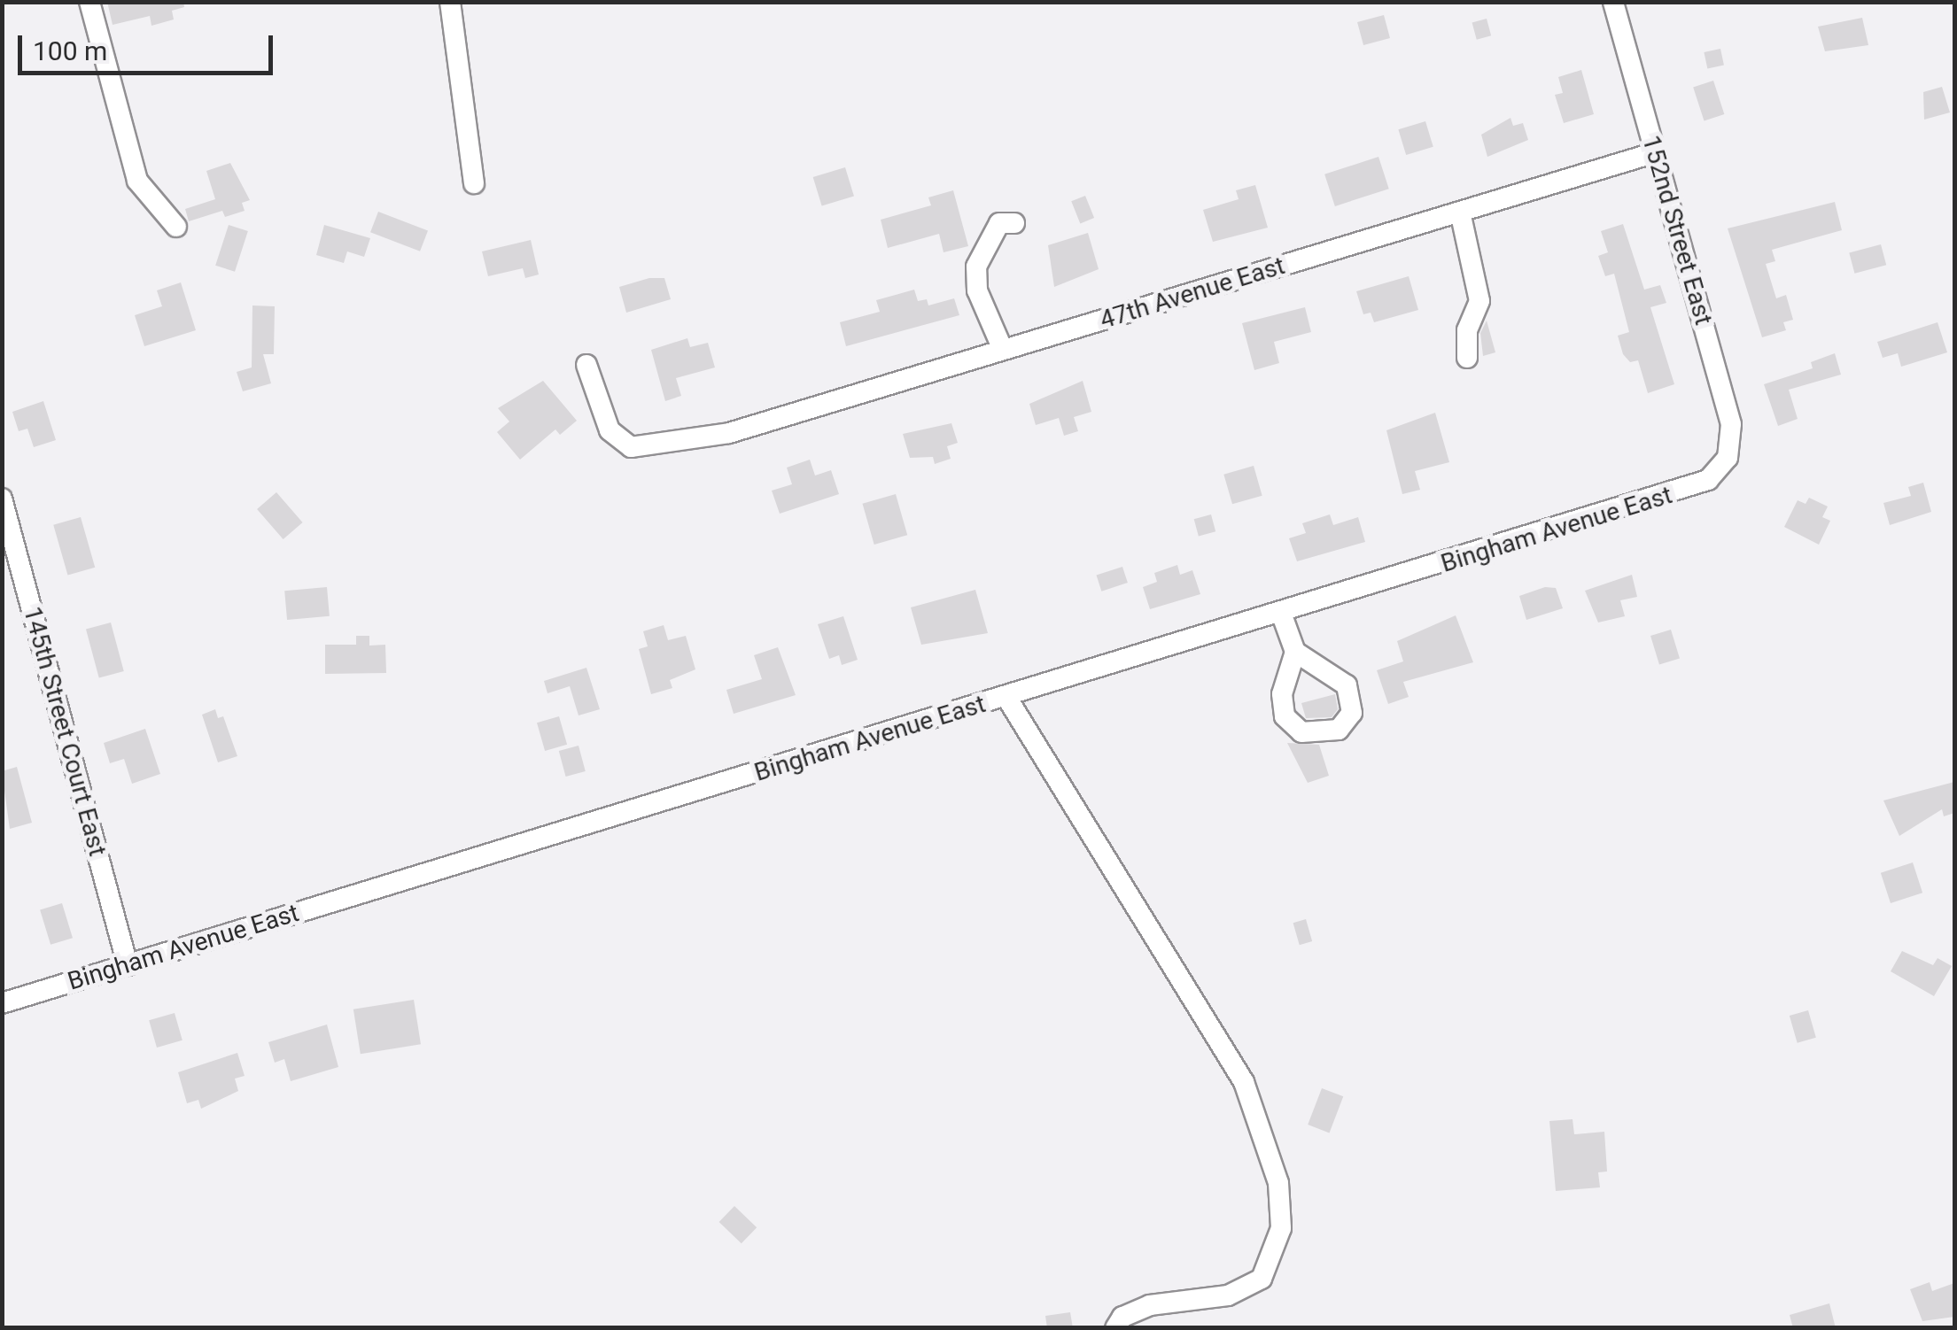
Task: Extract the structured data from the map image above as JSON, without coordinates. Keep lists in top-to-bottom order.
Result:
{
  "streets": {
    "street": [
      "152nd Street East",
      "47th Avenue East",
      "Bingham Avenue East",
      "145th Street Court East"
    ]
  },
  "crossings": [
    ["152nd Street East", "47th Avenue East"],
    ["152nd Street East", "Bingham Avenue East"],
    ["Bingham Avenue East", "145th Street Court East"]
  ],
  "scale_bar": "100 m"
}
